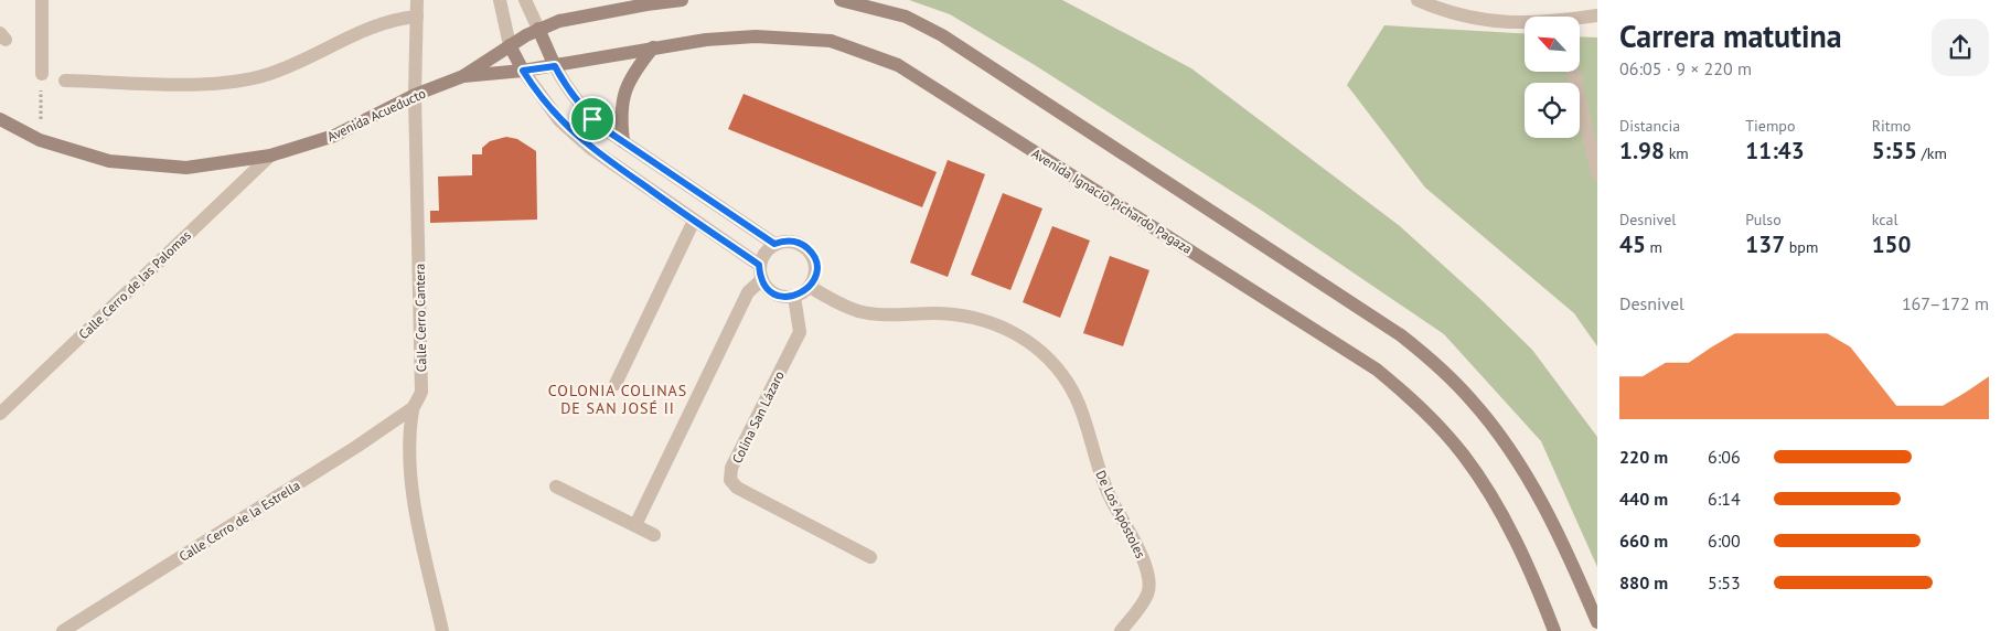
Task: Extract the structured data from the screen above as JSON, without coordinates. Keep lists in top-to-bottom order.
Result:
{
  "streets": {
    "main road": ["Avenida Acueducto", "Avenida Ignacio Pichardo Pagaza"],
    "street": [
      "Calle Cerro de las Palomas",
      "Calle Cerro Cantera",
      "Colina San Lázaro",
      "De Los Apóstoles",
      "Calle Cerro de la Estrella"
    ]
  },
  "crossings": [
    ["Avenida Acueducto", "Avenida Ignacio Pichardo Pagaza"],
    ["Avenida Acueducto", "Calle Cerro de las Palomas"],
    ["Avenida Acueducto", "Calle Cerro Cantera"],
    ["Calle Cerro Cantera", "Calle Cerro de la Estrella"],
    ["Colina San Lázaro", "De Los Apóstoles"]
  ],
  "districts": ["COLONIA COLINAS DE SAN JOSÉ II"],
  "north": "top left",
  "page": {
    "heading": ["Carrera matutina", "06:05 · 9 × 220 m"],
    "stats": [
      ["Distancia", "1.98 km"],
      ["Tiempo", "11:43"],
      ["Ritmo", "5:55 /km"],
      ["Desnivel", "45 m"],
      ["Pulso", "137 bpm"],
      ["kcal", "150"]
    ],
    "chart": ["Desnivel", "167–172 m"],
    "list": [
      {
        "name": "220 m",
        "note": "6:06"
      },
      {
        "name": "440 m",
        "note": "6:14"
      },
      {
        "name": "660 m",
        "note": "6:00"
      },
      {
        "name": "880 m",
        "note": "5:53"
      }
    ]
  }
}
